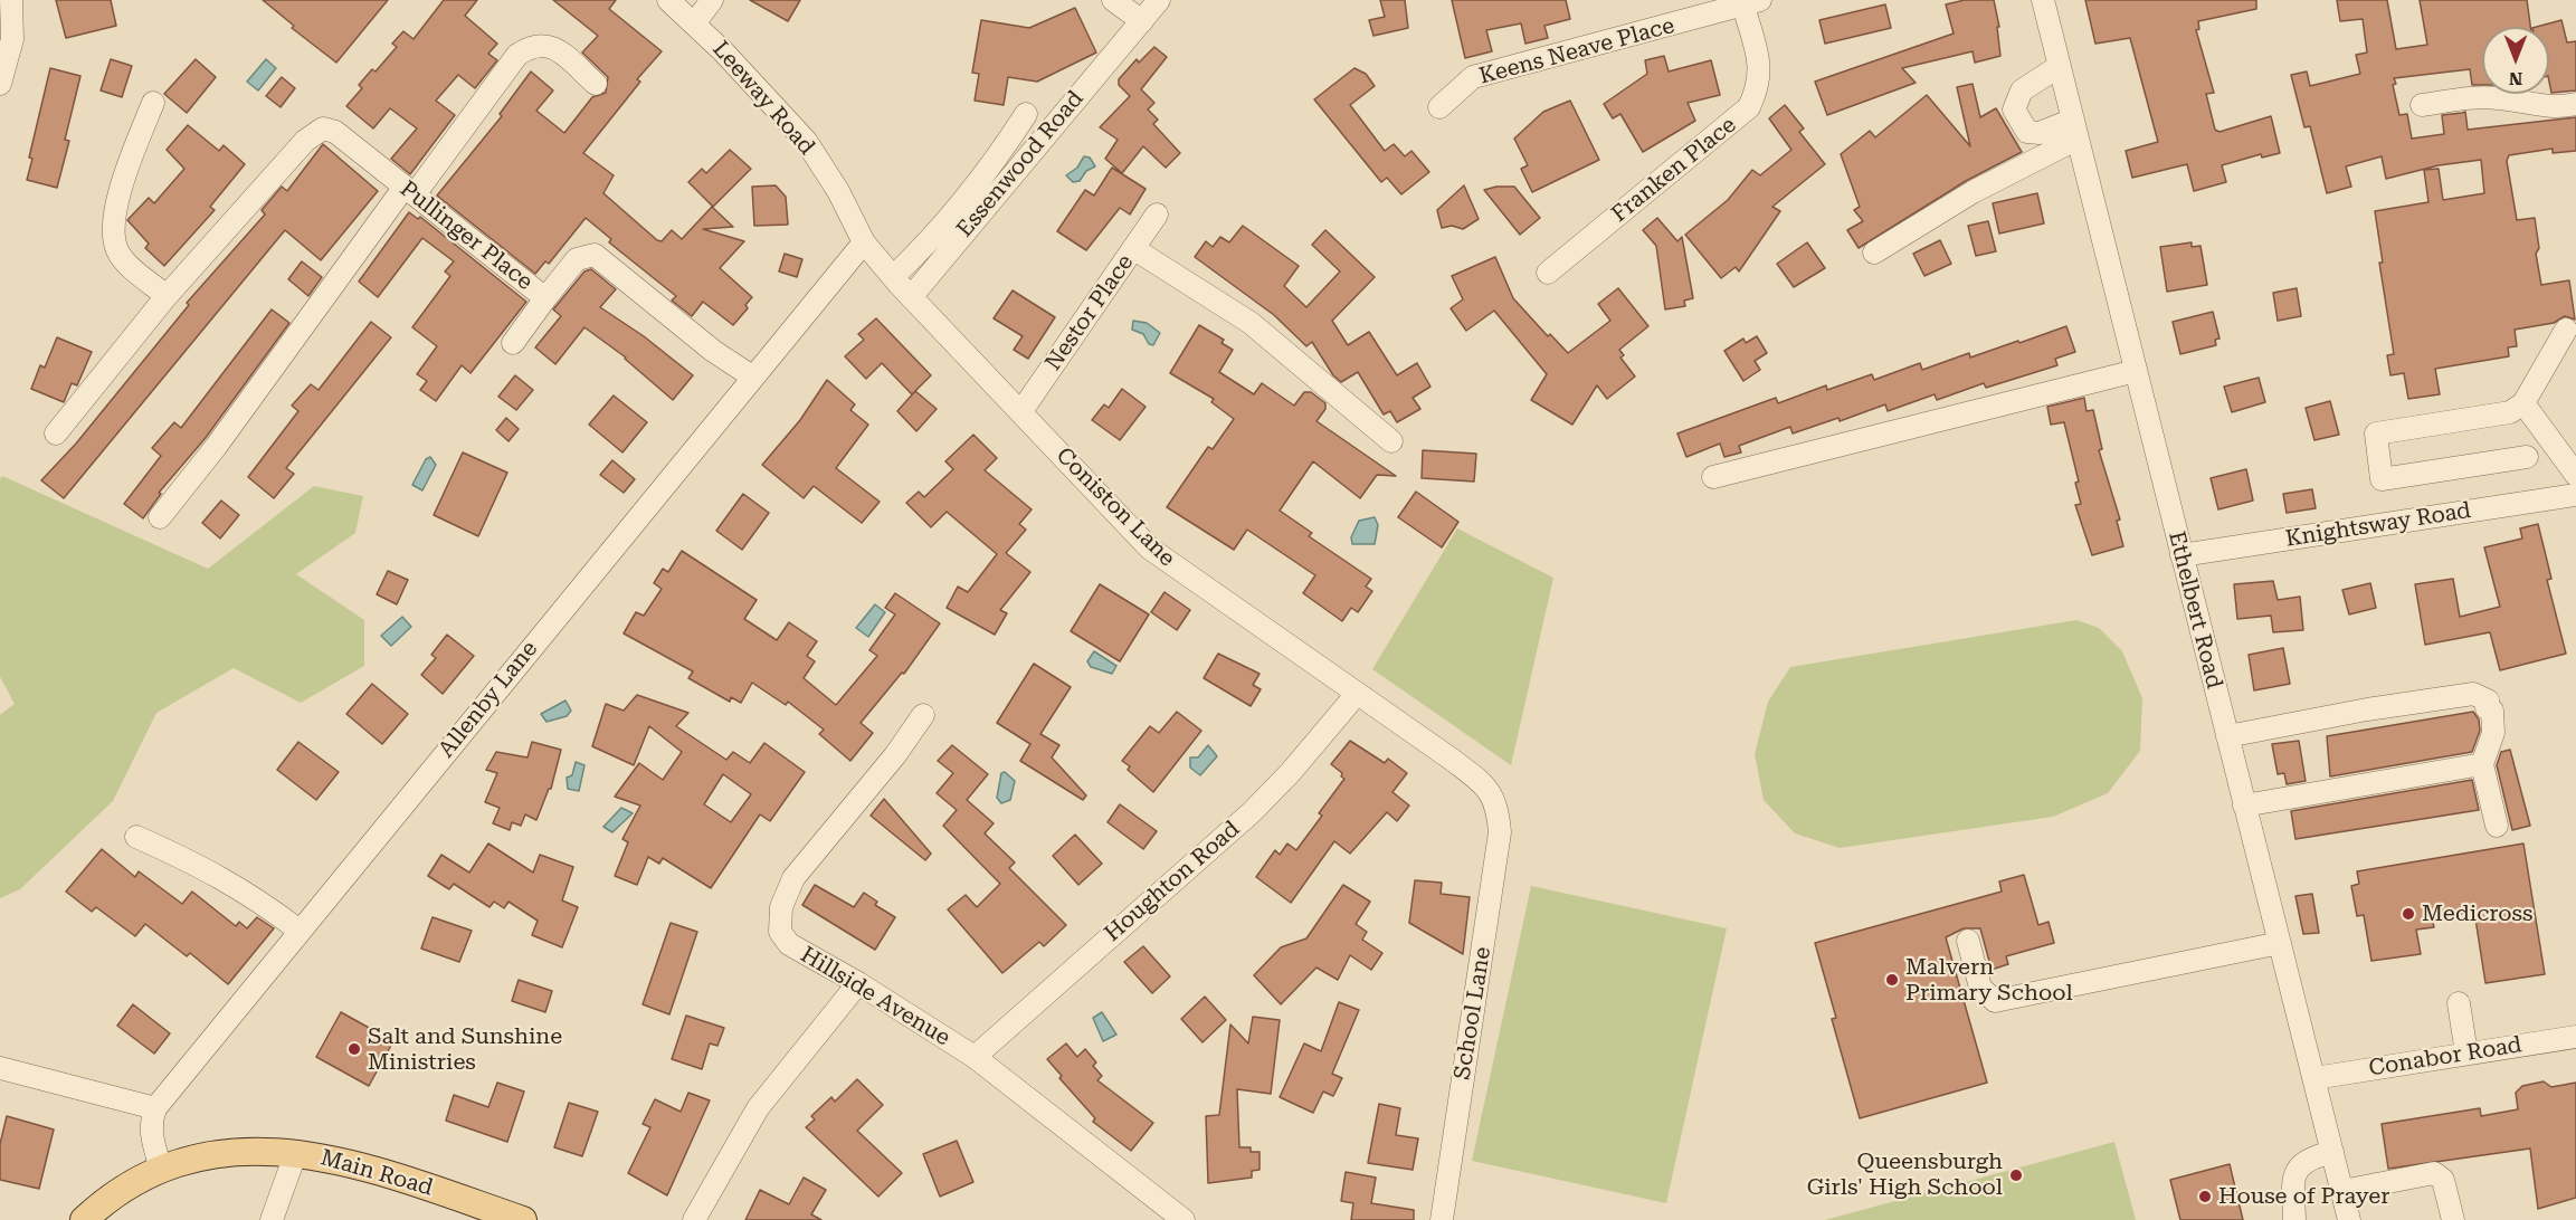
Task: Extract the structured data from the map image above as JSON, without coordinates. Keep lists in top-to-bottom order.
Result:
{
  "streets": {
    "main road": ["Main Road"],
    "street": [
      "Keens Neave Place",
      "Leeway Road",
      "Essenwood Road",
      "Franken Place",
      "Pullinger Place",
      "Nestor Place",
      "Coniston Lane",
      "Knightsway Road",
      "Ethelbert Road",
      "Allenby Lane",
      "Houghton Road",
      "Hillside Avenue",
      "School Lane",
      "Conabor Road"
    ]
  },
  "crossings": [
    ["Keens Neave Place", "Franken Place"],
    ["Leeway Road", "Coniston Lane"],
    ["Leeway Road", "Allenby Lane"],
    ["Essenwood Road", "Coniston Lane"],
    ["Pullinger Place", "Allenby Lane"],
    ["Nestor Place", "Coniston Lane"],
    ["Coniston Lane", "Allenby Lane"],
    ["Coniston Lane", "Houghton Road"],
    ["Coniston Lane", "School Lane"],
    ["Knightsway Road", "Ethelbert Road"],
    ["Ethelbert Road", "Conabor Road"],
    ["Houghton Road", "Hillside Avenue"]
  ],
  "places": [
    "Medicross",
    "Malvern Primary School",
    "Salt and Sunshine Ministries",
    "Queensburgh Girls' High School",
    "House of Prayer"
  ],
  "north": "bottom"
}
